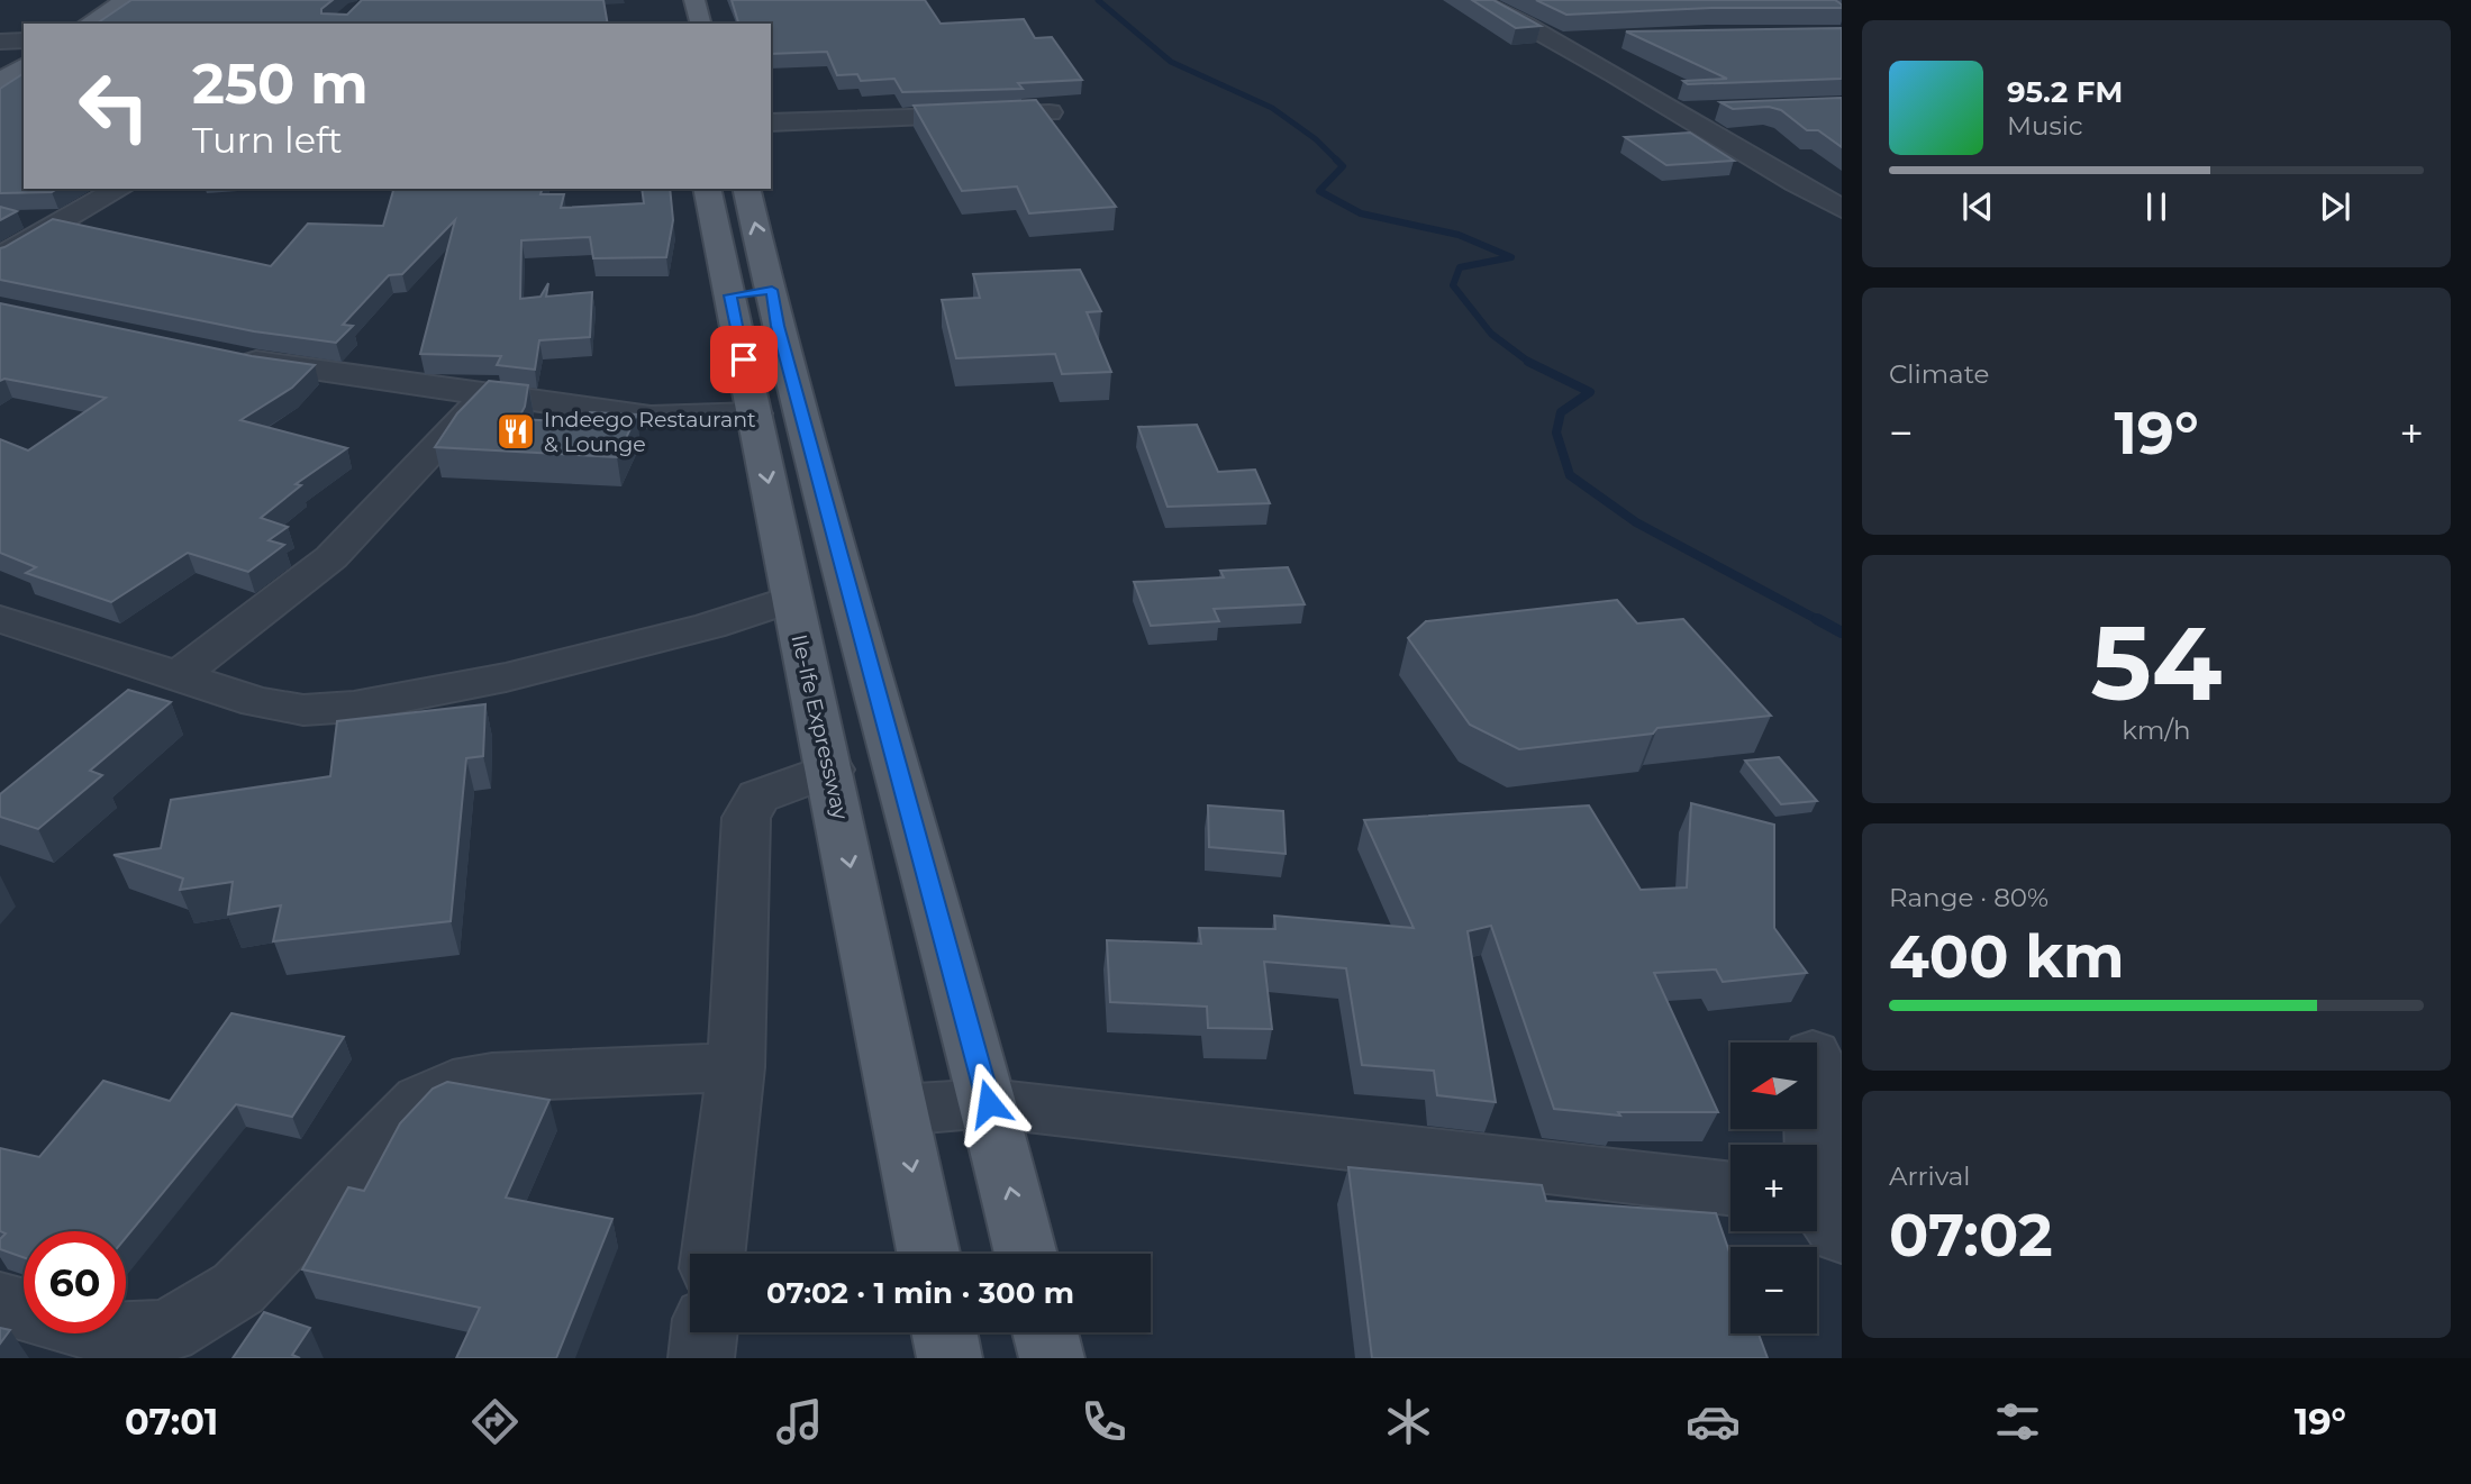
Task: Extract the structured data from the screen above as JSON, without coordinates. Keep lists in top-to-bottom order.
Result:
{
  "streets": {
    "main road": ["Ile-Ife Expressway"]
  },
  "places": {
    "restaurant": ["Indeego Restaurant & Lounge"]
  },
  "north": "left",
  "page": {
    "turn": ["250 m", "Turn left"],
    "song": ["95.2 FM", "Music"],
    "tile": [
      "Climate",
      ["54", "km/h"],
      ["Range · 80%", "400 km"],
      ["Arrival", "07:02"]
    ],
    "heat": ["−", "19°", "+"],
    "map_buttons": ["+", "−"],
    "limit": "60",
    "trip": "07:02 · 1 min · 300 m",
    "tabs": ["07:01", "19°"]
  }
}
